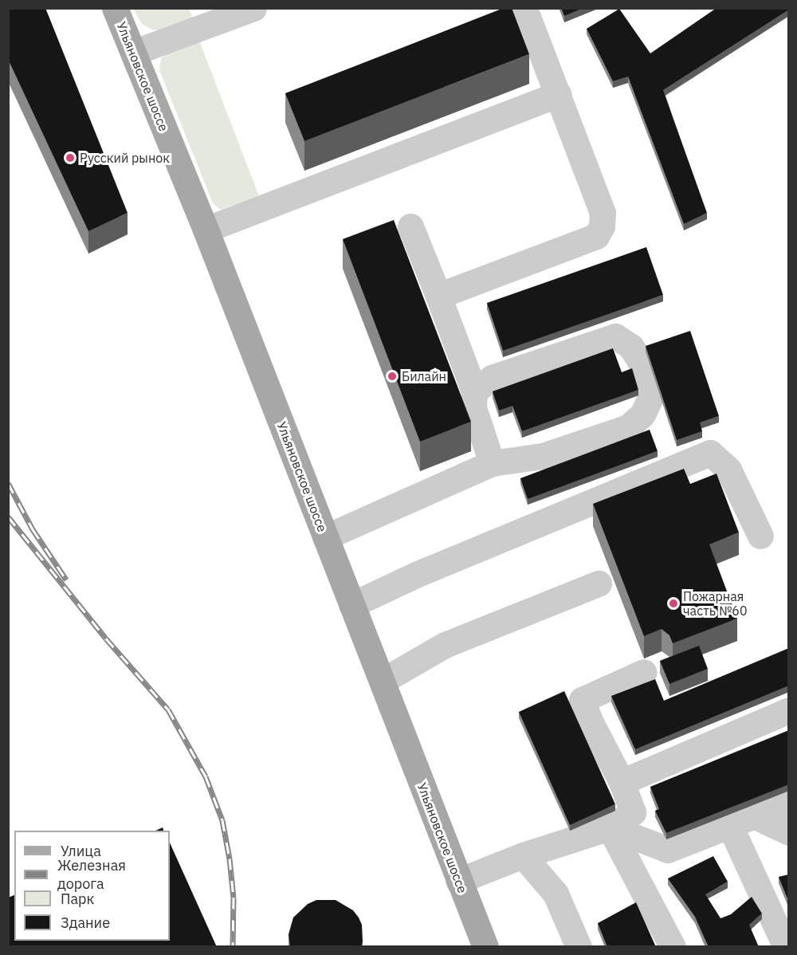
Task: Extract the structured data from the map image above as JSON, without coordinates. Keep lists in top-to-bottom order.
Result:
{
  "streets": {
    "main road": ["Ульяновское шоссе"]
  },
  "places": ["Русский рынок", "Билайн", "Пожарная часть №60"],
  "legend": [
    "Улица",
    "Железная дорога",
    "Парк",
    "Здание"
  ]
}
